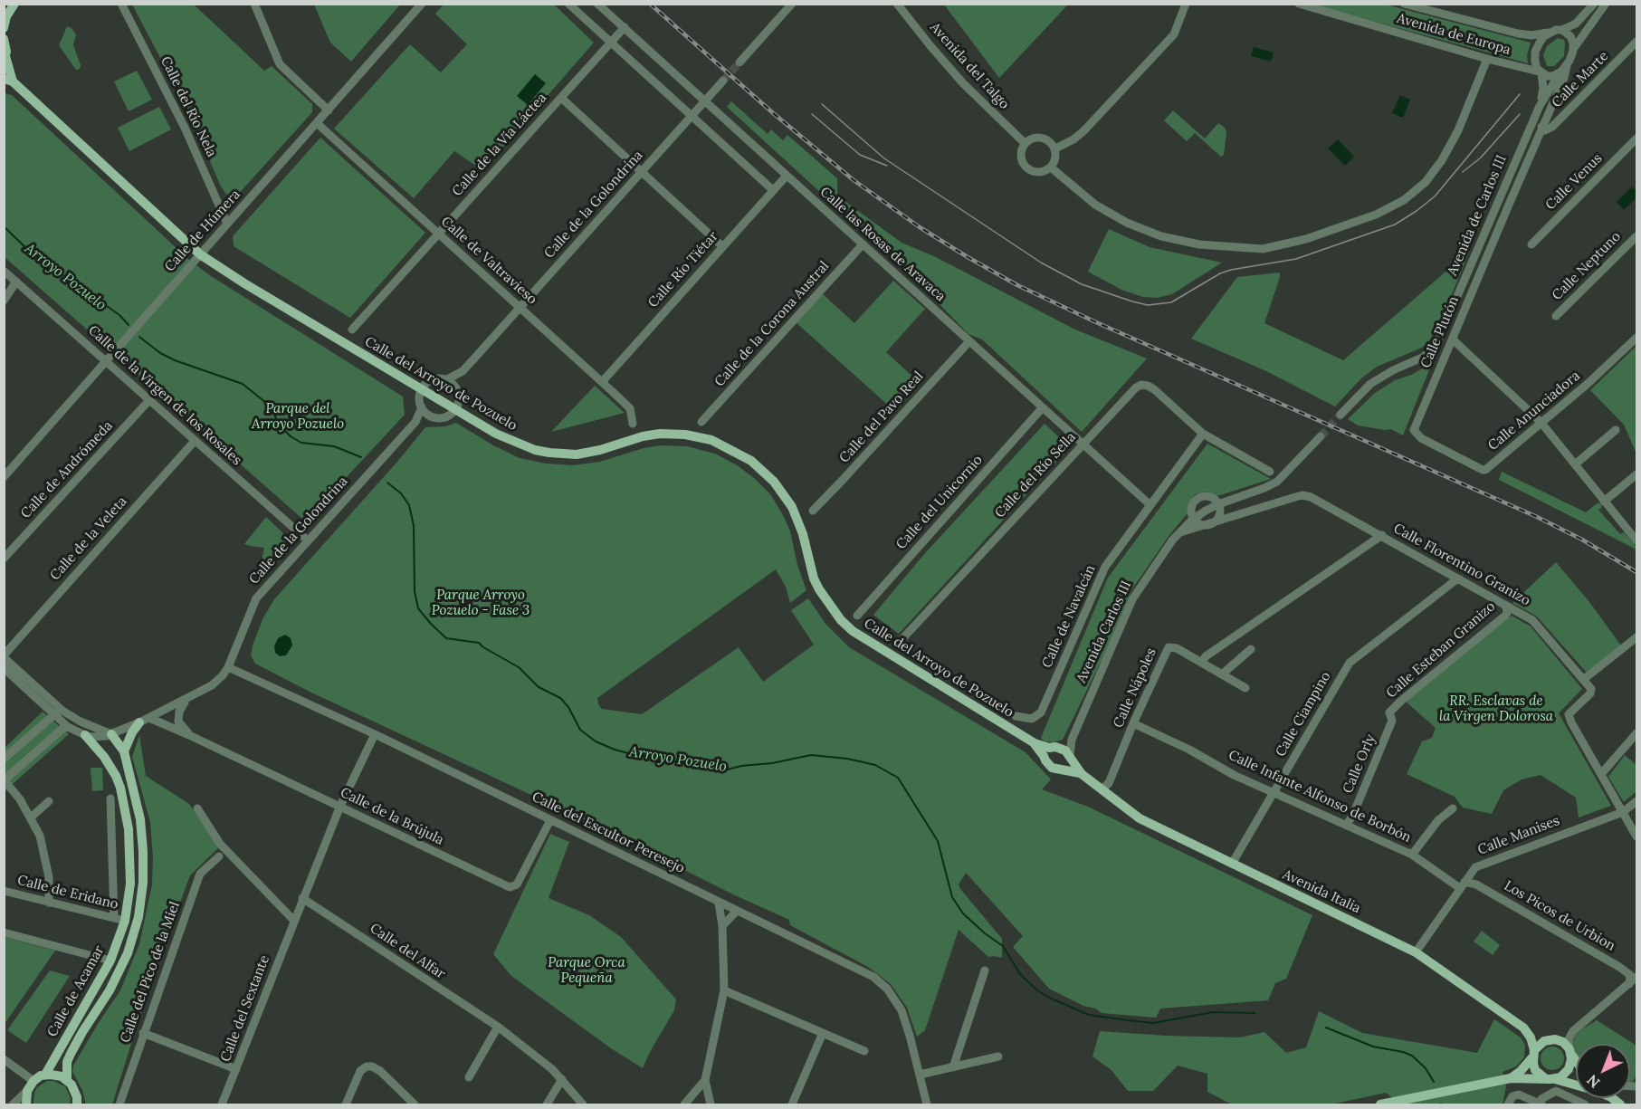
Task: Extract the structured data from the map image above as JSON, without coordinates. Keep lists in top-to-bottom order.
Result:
{
  "streets": {
    "main road": ["Calle del Arroyo de Pozuelo", "Avenida Italia", "Calle de Acamar"],
    "street": [
      "Avenida de Europa",
      "Avenida del Talgo",
      "Calle Marte",
      "Calle del Río Nela",
      "Calle de la Vía Láctea",
      "Calle Venus",
      "Calle de la Golondrina",
      "Avenida de Carlos III",
      "Calle de Húmera",
      "Calle las Rosas de Aravaca",
      "Calle de Valtravieso",
      "Calle Neptuno",
      "Calle Río Tiétar",
      "Calle de la Corona Austral",
      "Calle Plutón",
      "Calle de la Virgen de los Rosales",
      "Calle Anunciadora",
      "Calle del Pavo Real",
      "Calle de Andrómeda",
      "Calle del Río Sella",
      "Calle del Unicornio",
      "Calle de la Veleta",
      "Calle Florentino Granizo",
      "Calle de Navalcán",
      "Avenida Carlos III",
      "Calle Esteban Granizo",
      "Calle Nápoles",
      "Calle Ciampino",
      "Calle Orly",
      "Calle Infante Alfonso de Borbón",
      "Calle de la Brújula",
      "Calle del Escultor Peresejo",
      "Calle Manises",
      "Calle de Eridano",
      "Los Picos de Urbion",
      "Calle del Alfar",
      "Calle del Pico de la Miel",
      "Calle del Sextante"
    ]
  },
  "crossings": [
    ["Avenida de Europa", "Avenida de Carlos III"],
    ["Avenida de Europa", "Calle Plutón"],
    ["Calle Marte", "Calle Plutón"],
    ["Calle del Río Nela", "Calle de Húmera"],
    ["Calle de la Vía Láctea", "Calle las Rosas de Aravaca"],
    ["Calle de la Vía Láctea", "Calle de Valtravieso"],
    ["Calle de la Golondrina", "Calle las Rosas de Aravaca"],
    ["Calle de la Golondrina", "Calle de Valtravieso"],
    ["Calle de la Golondrina", "Calle del Arroyo de Pozuelo"],
    ["Calle de la Golondrina", "Calle de la Virgen de los Rosales"],
    ["Calle de la Golondrina", "Calle de la Brújula"],
    ["Calle de la Golondrina", "Calle del Escultor Peresejo"],
    ["Calle de la Golondrina", "Calle de Acamar"],
    ["Avenida de Carlos III", "Calle Plutón"],
    ["Calle de Húmera", "Calle de Valtravieso"],
    ["Calle de Húmera", "Calle del Arroyo de Pozuelo"],
    ["Calle de Húmera", "Calle de la Virgen de los Rosales"],
    ["Calle las Rosas de Aravaca", "Calle Río Tiétar"],
    ["Calle las Rosas de Aravaca", "Calle de la Corona Austral"],
    ["Calle las Rosas de Aravaca", "Calle del Pavo Real"],
    ["Calle las Rosas de Aravaca", "Calle del Río Sella"],
    ["Calle las Rosas de Aravaca", "Calle del Unicornio"],
    ["Calle las Rosas de Aravaca", "Calle de Navalcán"],
    ["Calle de Valtravieso", "Calle Río Tiétar"],
    ["Calle Plutón", "Calle Anunciadora"],
    ["Calle de la Virgen de los Rosales", "Calle de Andrómeda"],
    ["Calle de la Virgen de los Rosales", "Calle de la Veleta"],
    ["Calle del Río Sella", "Calle de Navalcán"],
    ["Calle Florentino Granizo", "Calle Esteban Granizo"],
    ["Calle Florentino Granizo", "Calle Ciampino"],
    ["Avenida Carlos III", "Avenida Italia"],
    ["Calle Esteban Granizo", "Calle Orly"],
    ["Calle Nápoles", "Calle Infante Alfonso de Borbón"],
    ["Calle Nápoles", "Avenida Italia"],
    ["Calle Ciampino", "Calle Infante Alfonso de Borbón"],
    ["Calle Ciampino", "Avenida Italia"],
    ["Calle Orly", "Calle Infante Alfonso de Borbón"],
    ["Calle Infante Alfonso de Borbón", "Calle Manises"],
    ["Calle Infante Alfonso de Borbón", "Los Picos de Urbion"],
    ["Calle de la Brújula", "Calle del Escultor Peresejo"],
    ["Calle de la Brújula", "Calle del Sextante"],
    ["Calle del Escultor Peresejo", "Calle del Sextante"],
    ["Calle Manises", "Avenida Italia"],
    ["Calle Manises", "Los Picos de Urbion"],
    ["Calle de Eridano", "Calle de Acamar"],
    ["Calle del Alfar", "Calle del Sextante"]
  ],
  "water": ["Arroyo Pozuelo"],
  "parks": [
    "Parque del Arroyo Pozuelo",
    "Parque Arroyo Pozuelo - Fase 3",
    "RR. Esclavas de la Virgen Dolorosa",
    "Parque Orca Pequeña"
  ],
  "north": "bottom left"
}
